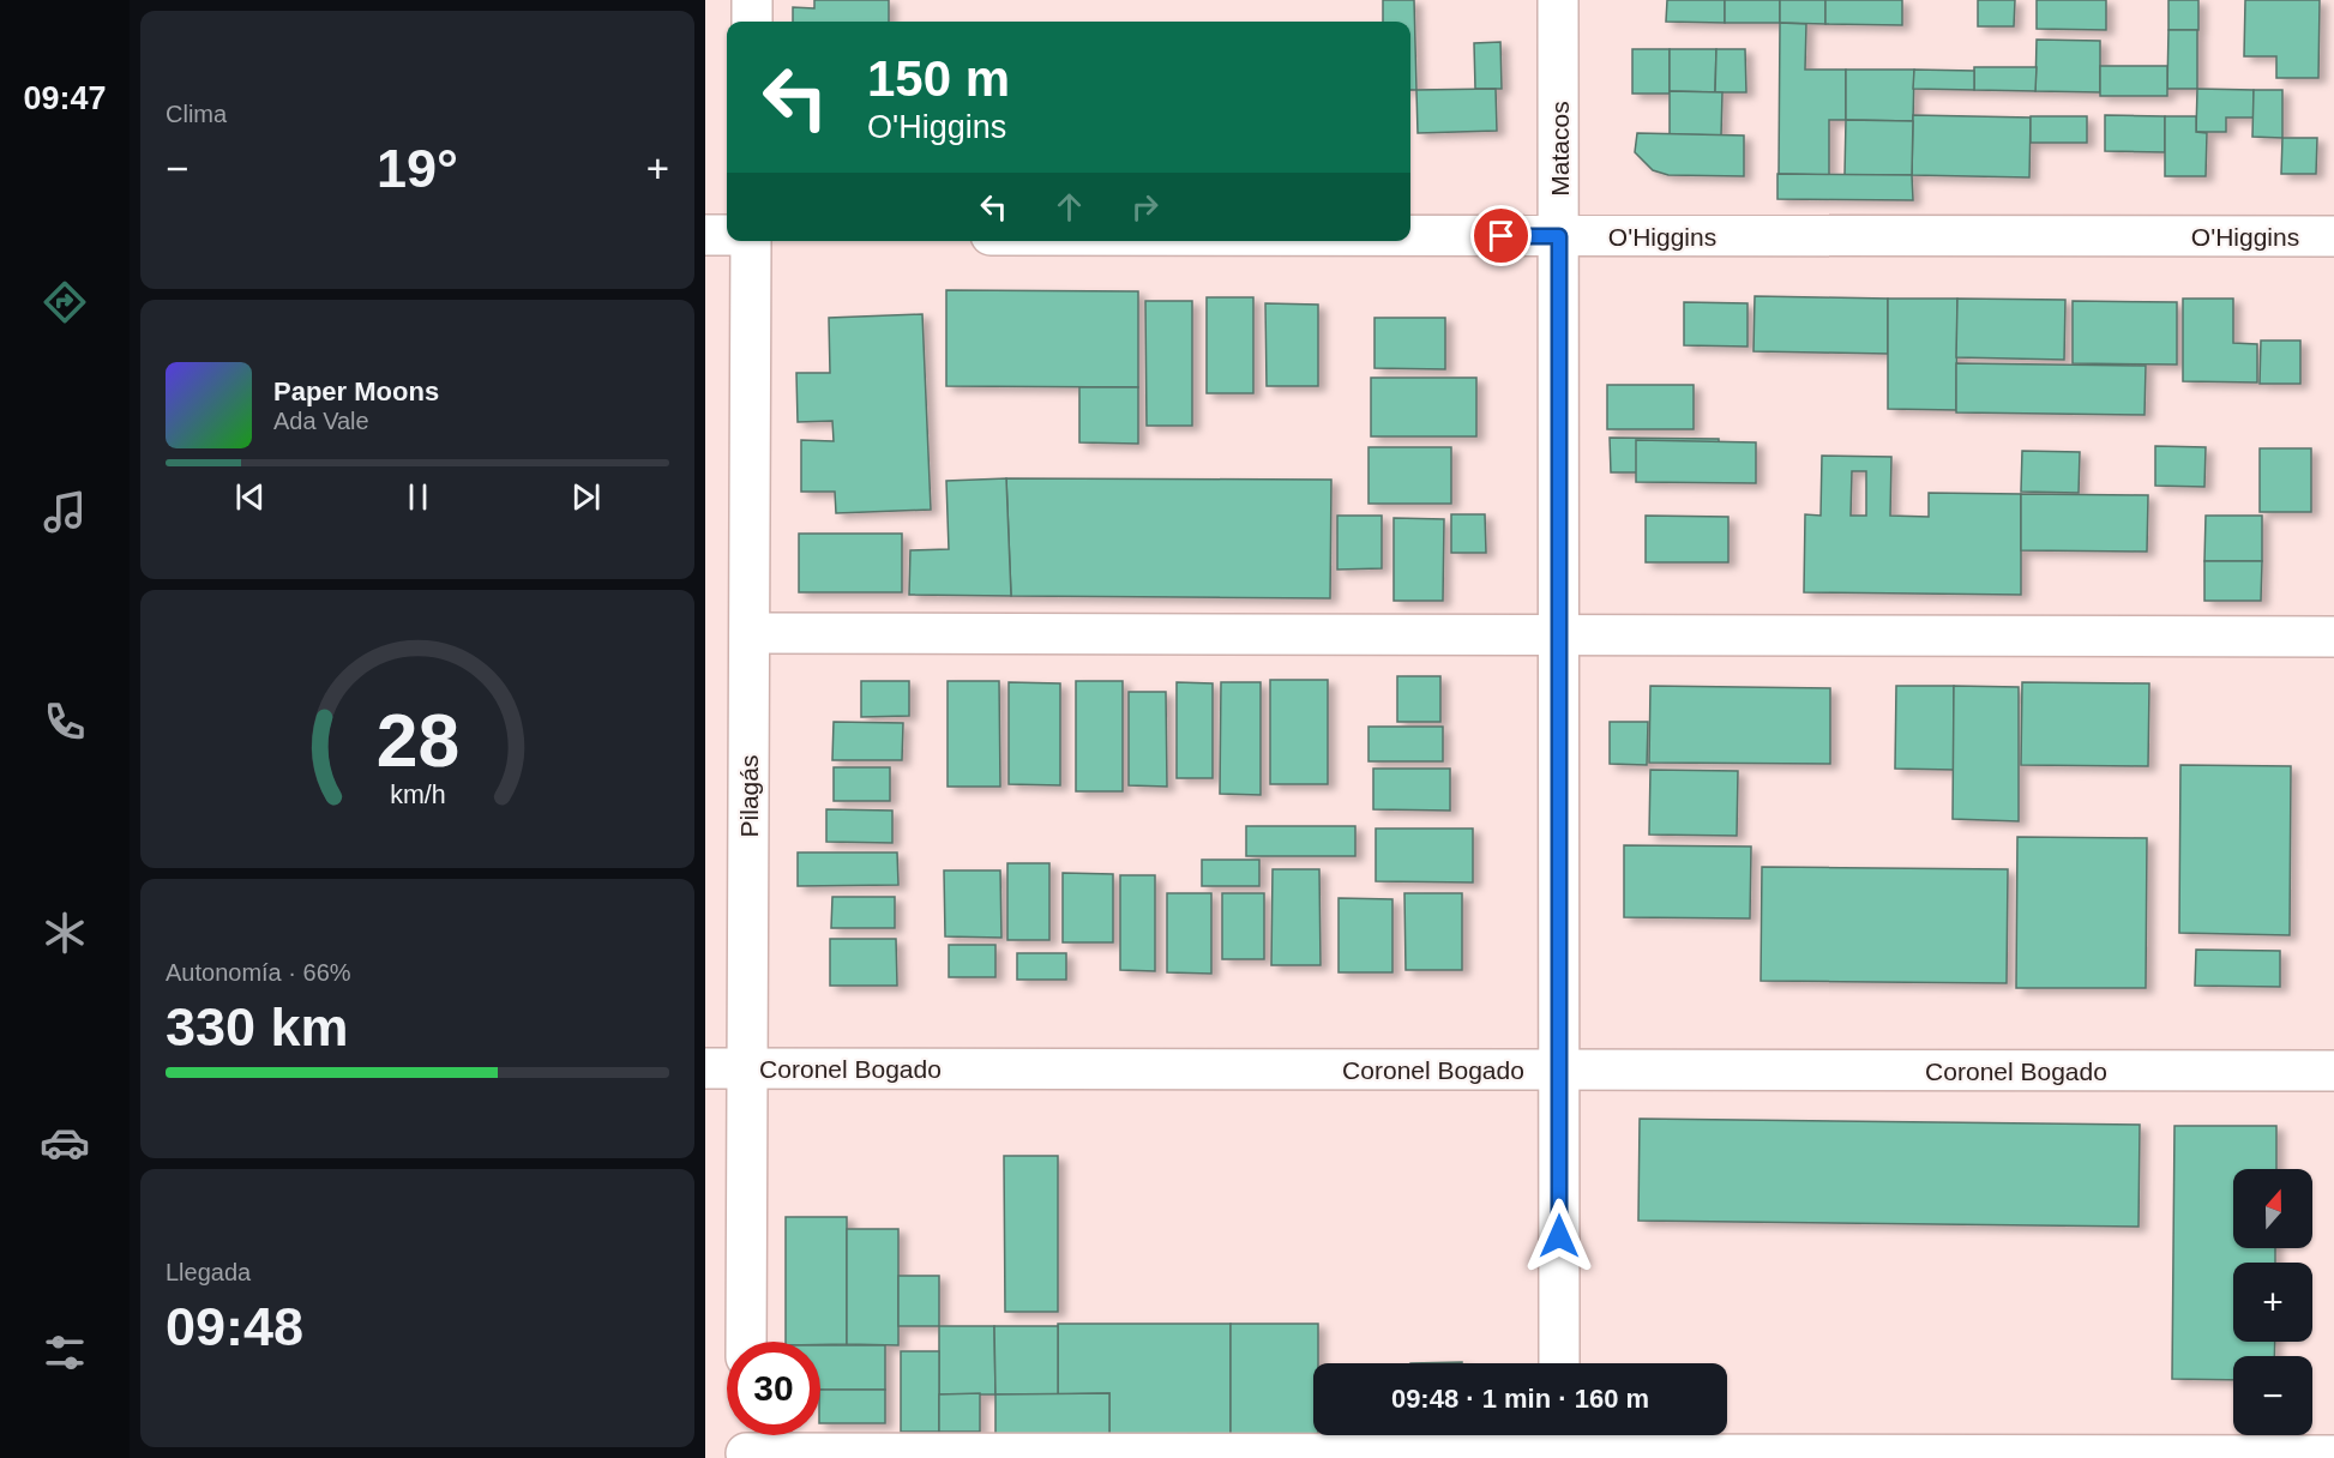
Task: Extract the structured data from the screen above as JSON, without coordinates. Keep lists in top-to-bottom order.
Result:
{
  "streets": {
    "street": [
      "Matacos",
      "O'Higgins",
      "Pilagás",
      "Coronel Bogado"
    ]
  },
  "crossings": [
    ["Matacos", "O'Higgins"],
    ["Matacos", "Coronel Bogado"],
    ["Pilagás", "Coronel Bogado"]
  ],
  "north": "top",
  "page": {
    "tabs": "09:47",
    "tile": [
      "Clima",
      ["Autonomía · 66%", "330 km"],
      ["Llegada", "09:48"]
    ],
    "turn": ["150 m", "O'Higgins"],
    "heat": ["−", "19°", "+"],
    "song": ["Paper Moons", "Ada Vale"],
    "map_buttons": ["+", "−"],
    "limit": "30",
    "trip": "09:48 · 1 min · 160 m",
    "gauge": ["28", "km/h"]
  }
}
